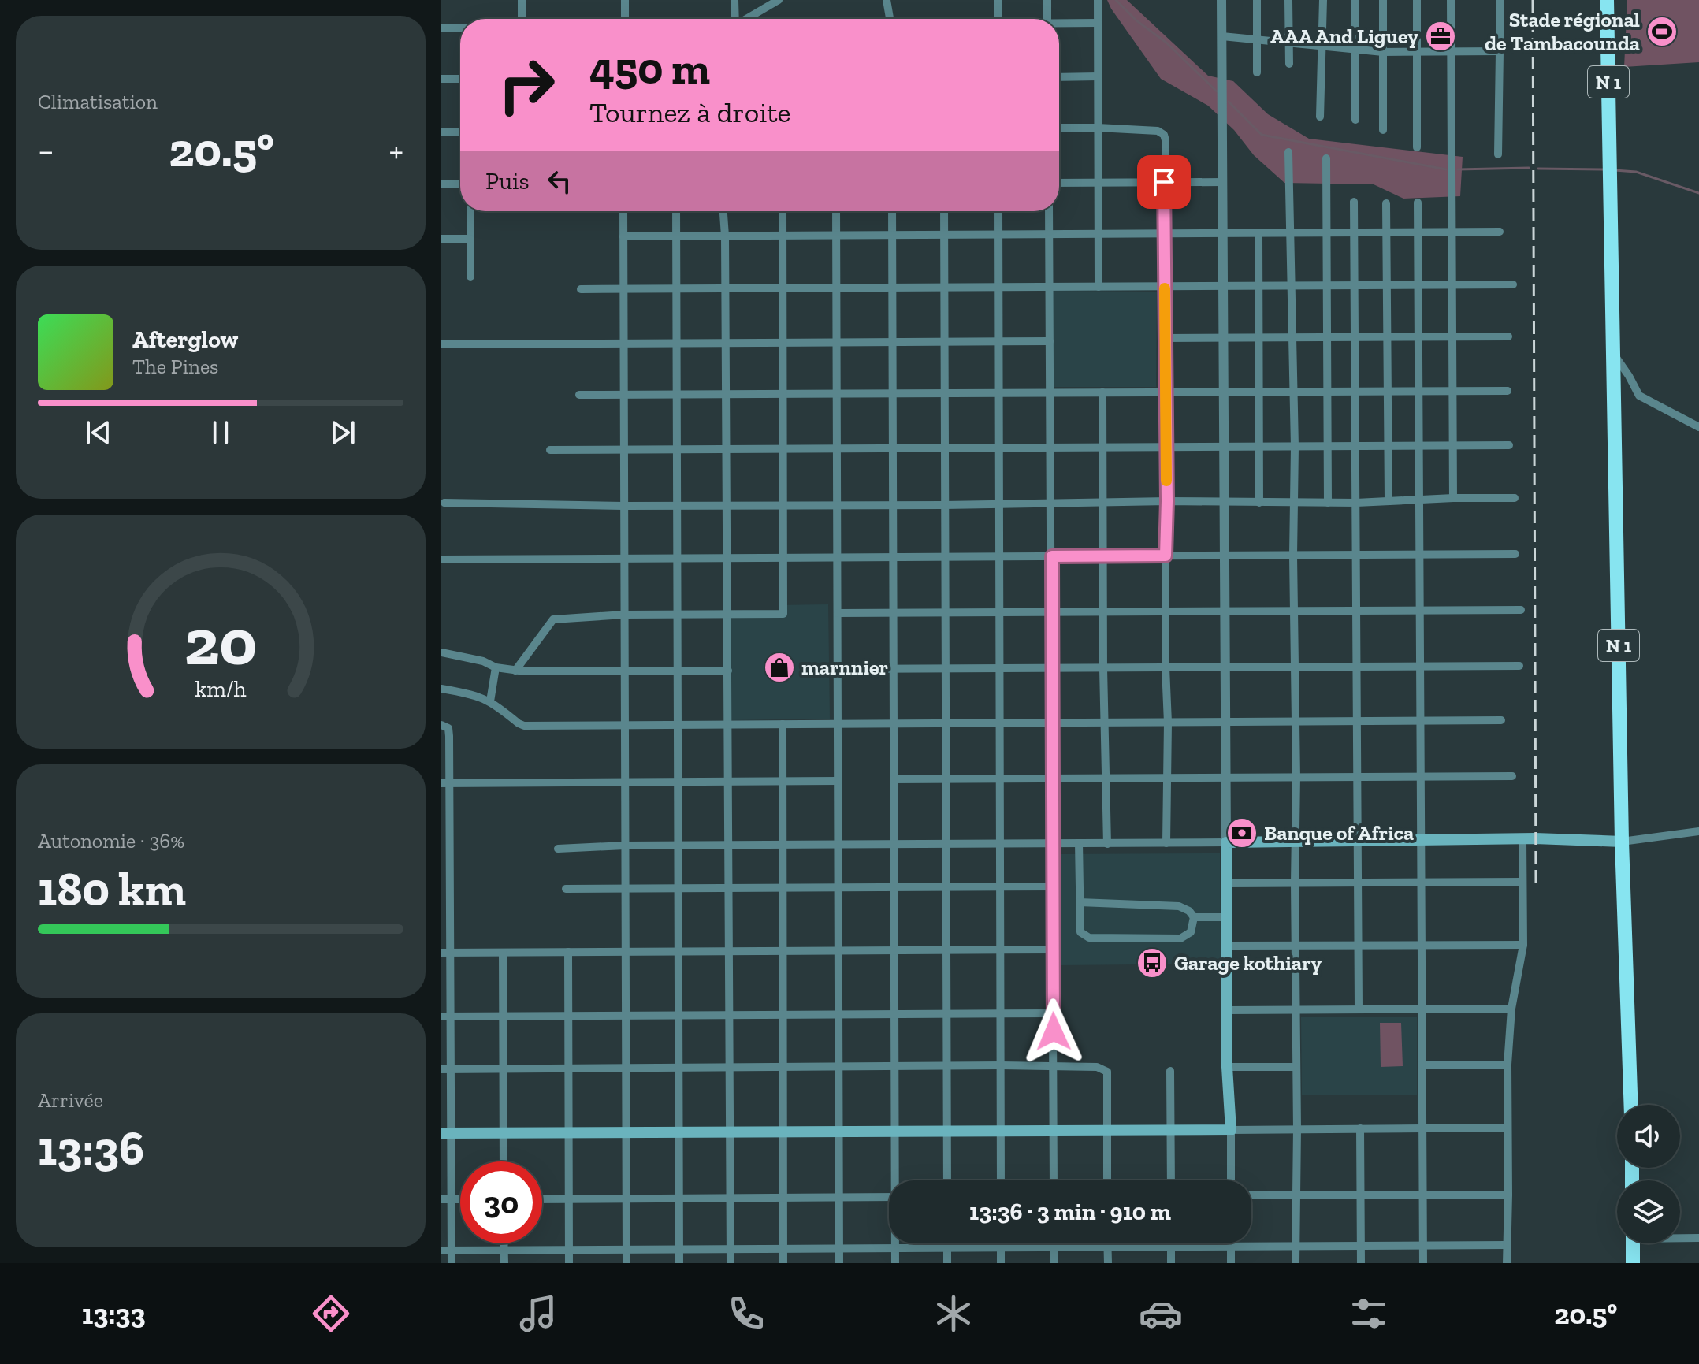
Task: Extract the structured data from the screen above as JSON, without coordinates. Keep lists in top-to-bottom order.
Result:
{
  "streets": {
    "highway": ["N 1"]
  },
  "places": {
    "sports": ["Stade régional de Tambacounda"],
    "office": ["AAA And Liguey"],
    "shop": ["marnnier"],
    "bank": ["Banque of Africa"],
    "bus stop": ["Garage kothiary"]
  },
  "page": {
    "tile": [
      "Climatisation",
      ["Autonomie · 36%", "180 km"],
      ["Arrivée", "13:36"]
    ],
    "turn": ["450 m", "Tournez à droite"],
    "heat": ["−", "20.5°", "+"],
    "then": "Puis",
    "song": ["Afterglow", "The Pines"],
    "limit": "30",
    "trip": "13:36 · 3 min · 910 m",
    "tabs": ["13:33", "20.5°"],
    "gauge": ["20", "km/h"]
  }
}
